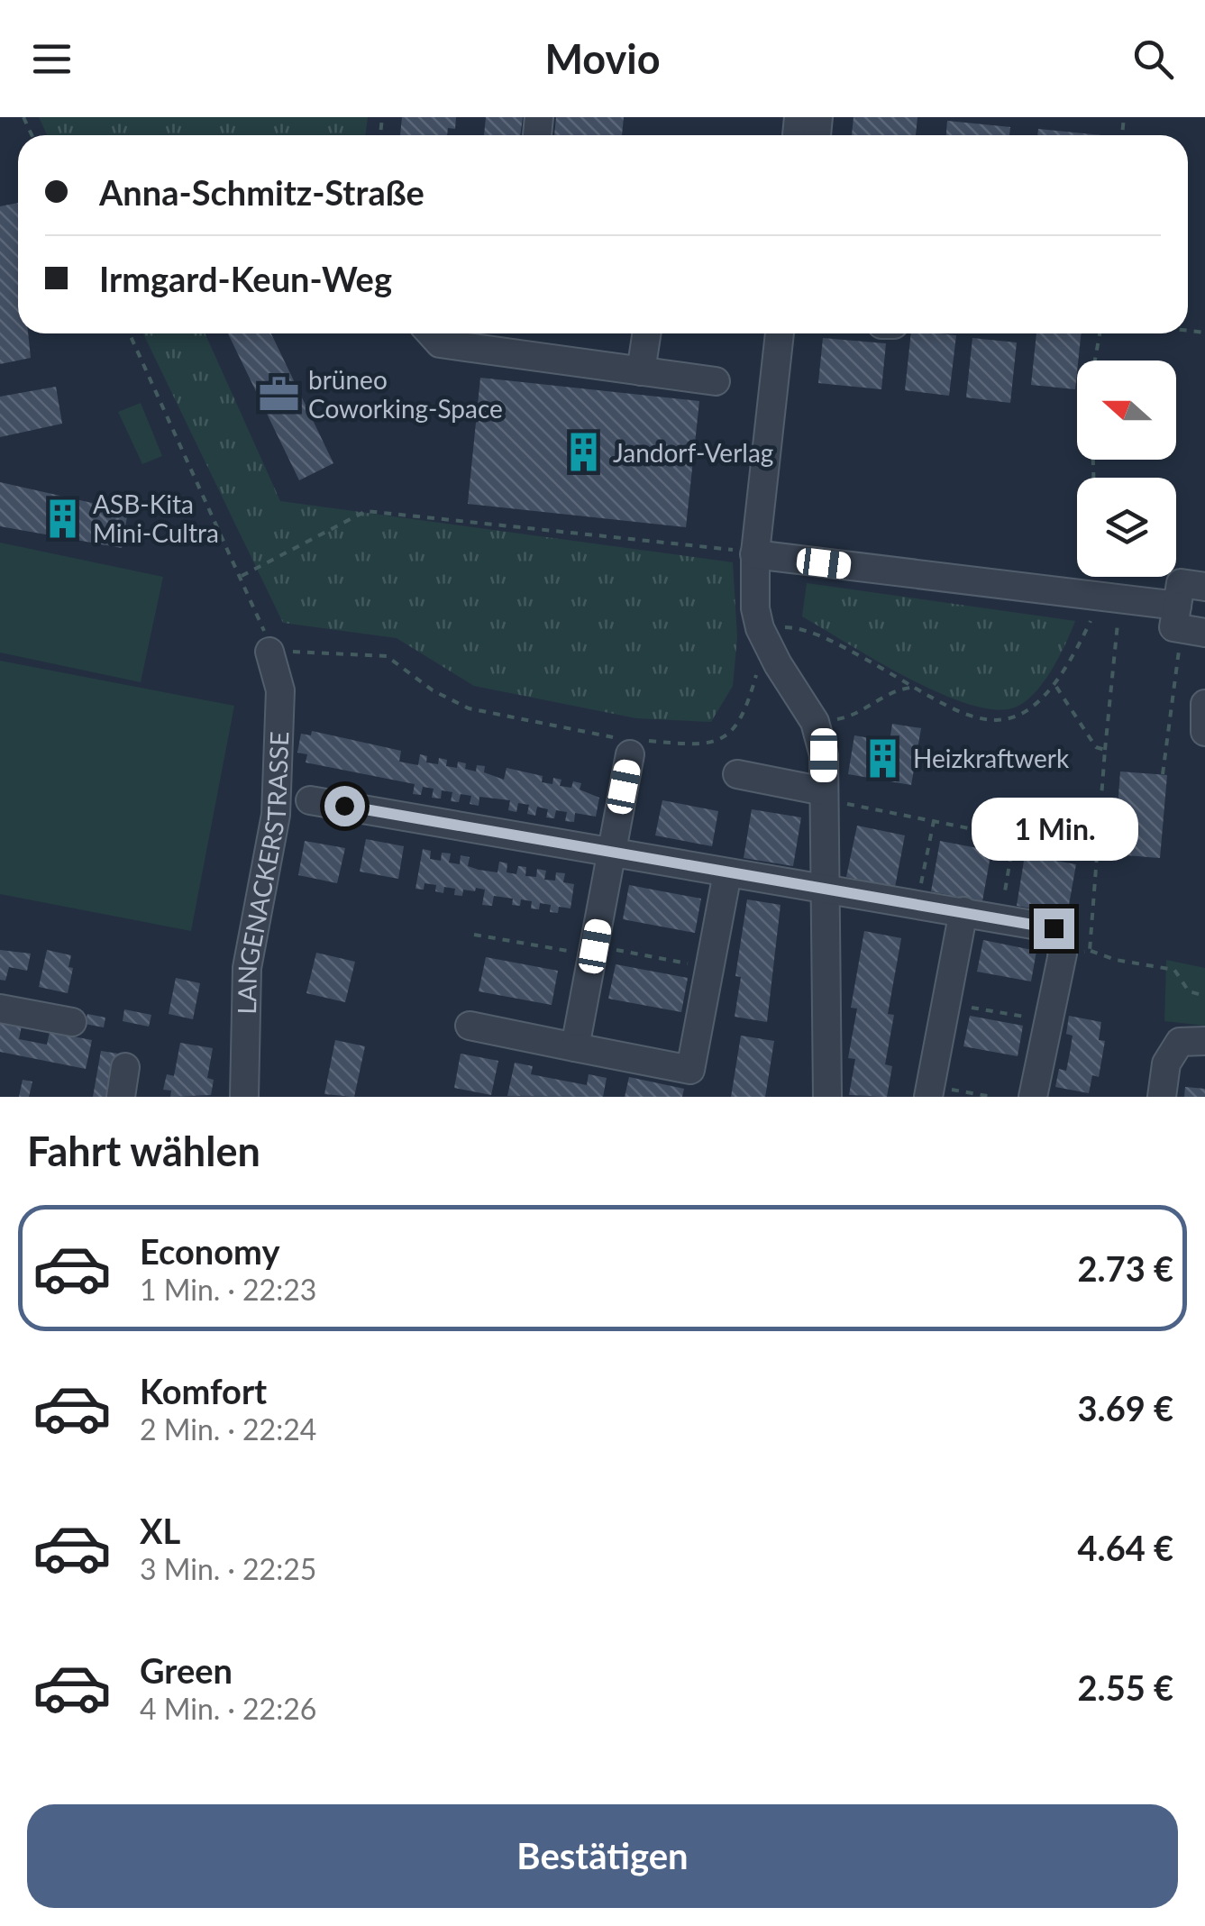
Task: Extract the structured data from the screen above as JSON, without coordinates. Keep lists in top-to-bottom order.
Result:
{
  "streets": {
    "street": ["LANGENACKERSTRASSE"]
  },
  "places": {
    "office": ["brüneo Coworking-Space"],
    "building": ["Jandorf-Verlag", "ASB-Kita Mini-Cultra", "Heizkraftwerk"]
  },
  "north": "left",
  "page": {
    "header": "Movio",
    "banner": ["Anna-Schmitz-Straße", "Irmgard-Keun-Weg"],
    "bubble": "1 Min.",
    "heading": "Fahrt wählen",
    "list": [
      {
        "name": "Economy",
        "note": "1 Min. · 22:23",
        "value": "2.73 €"
      },
      {
        "name": "Komfort",
        "note": "2 Min. · 22:24",
        "value": "3.69 €"
      },
      {
        "name": "XL",
        "note": "3 Min. · 22:25",
        "value": "4.64 €"
      },
      {
        "name": "Green",
        "note": "4 Min. · 22:26",
        "value": "2.55 €"
      }
    ],
    "buttons": "Bestätigen"
  }
}
